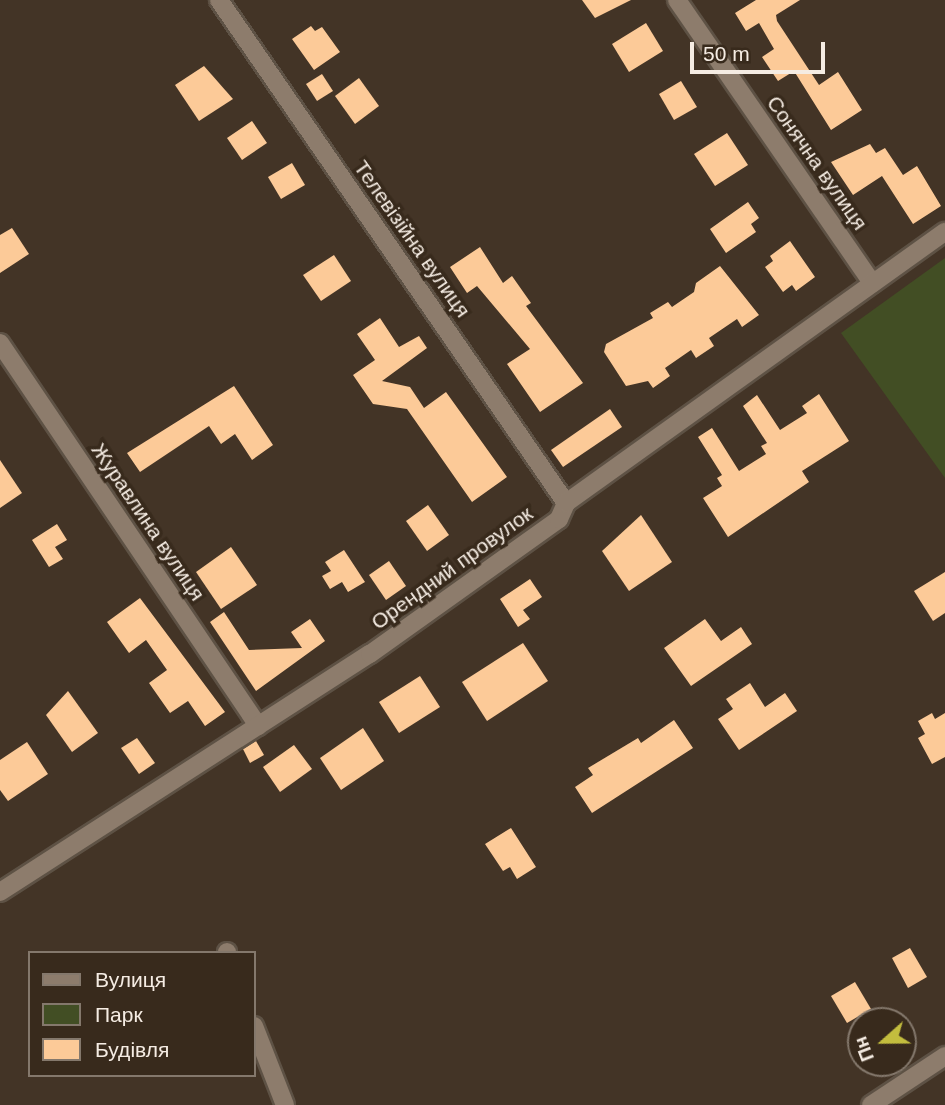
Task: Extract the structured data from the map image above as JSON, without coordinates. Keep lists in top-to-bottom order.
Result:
{
  "streets": {
    "street": [
      "Сонячна вулиця",
      "Телевізійна вулиця",
      "Журавлина вулиця",
      "Орендний провулок"
    ]
  },
  "crossings": [
    ["Сонячна вулиця", "Орендний провулок"],
    ["Телевізійна вулиця", "Орендний провулок"],
    ["Журавлина вулиця", "Орендний провулок"]
  ],
  "legend": ["Вулиця", "Парк", "Будівля"],
  "scale_bar": "50 m",
  "north": "left"
}
